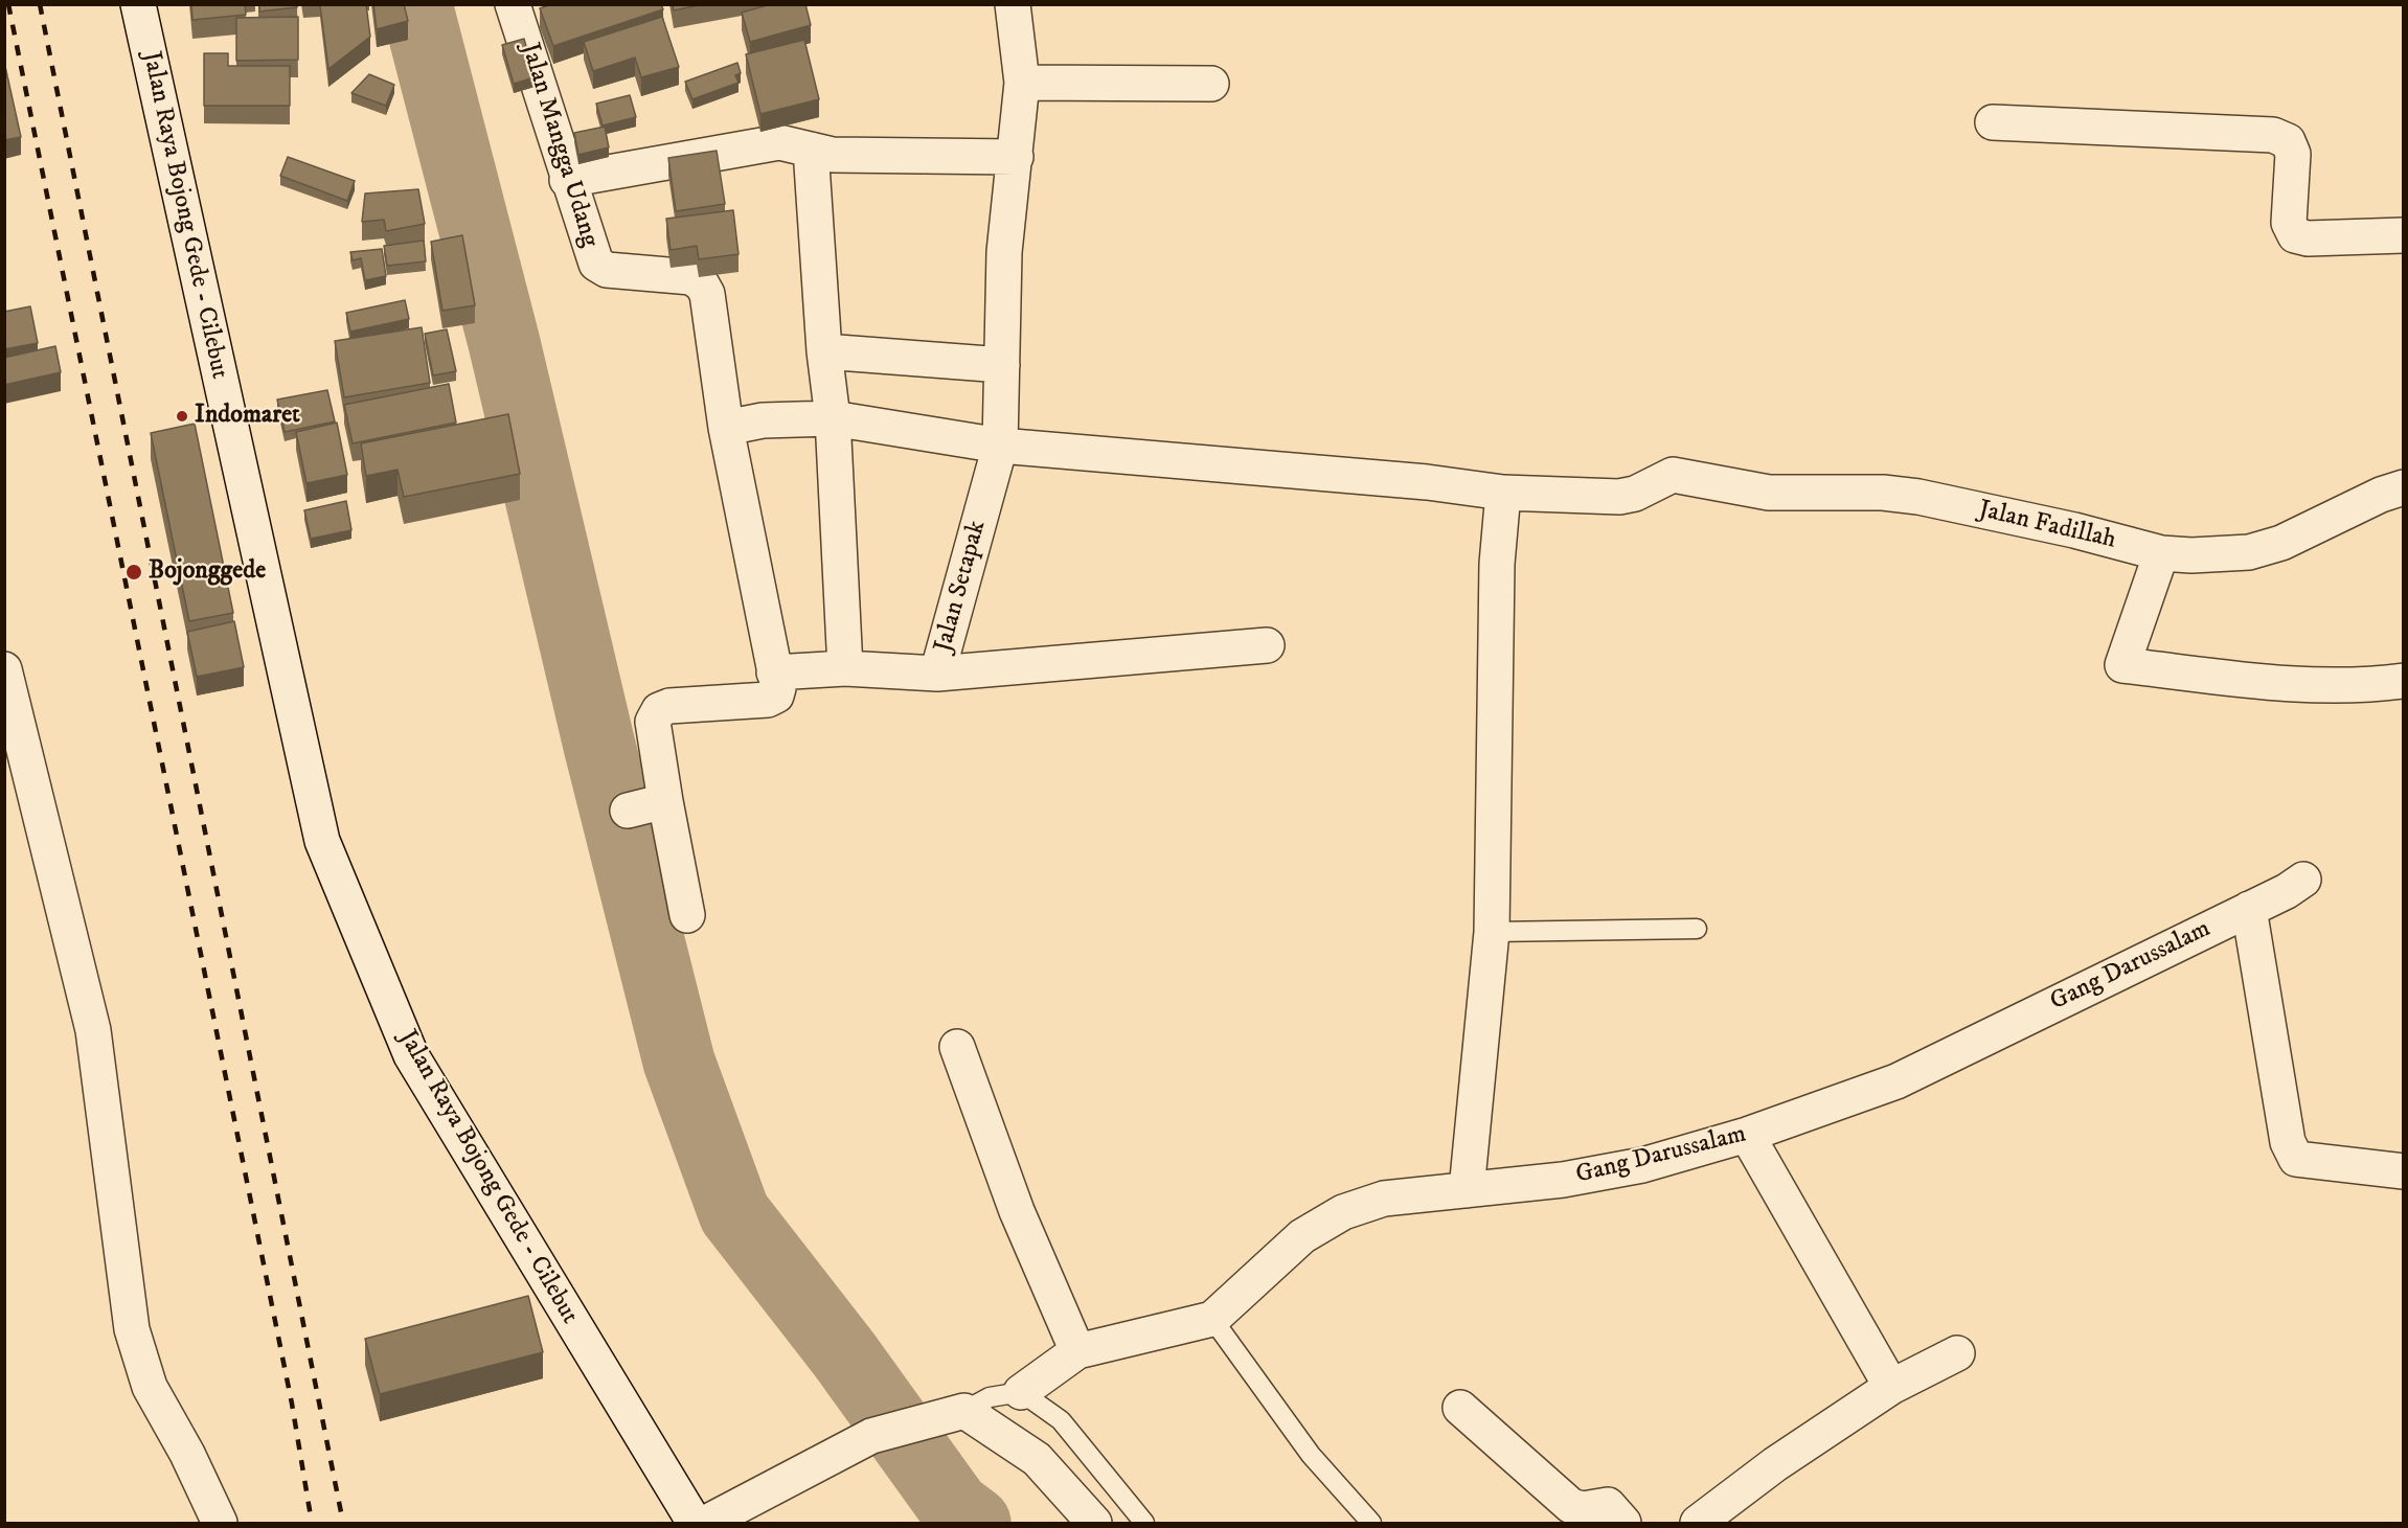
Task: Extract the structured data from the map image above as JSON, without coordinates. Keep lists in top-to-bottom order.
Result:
{
  "streets": {
    "street": [
      "Jalan Mangga Udang",
      "Jalan Raya Bojong Gede - Cilebut",
      "Jalan Fadillah",
      "Jalan Setapak",
      "Gang Darussalam"
    ]
  },
  "crossings": [
    ["Jalan Mangga Udang", "Jalan Setapak"]
  ],
  "places": ["Indomaret", "Bojonggede"]
}
